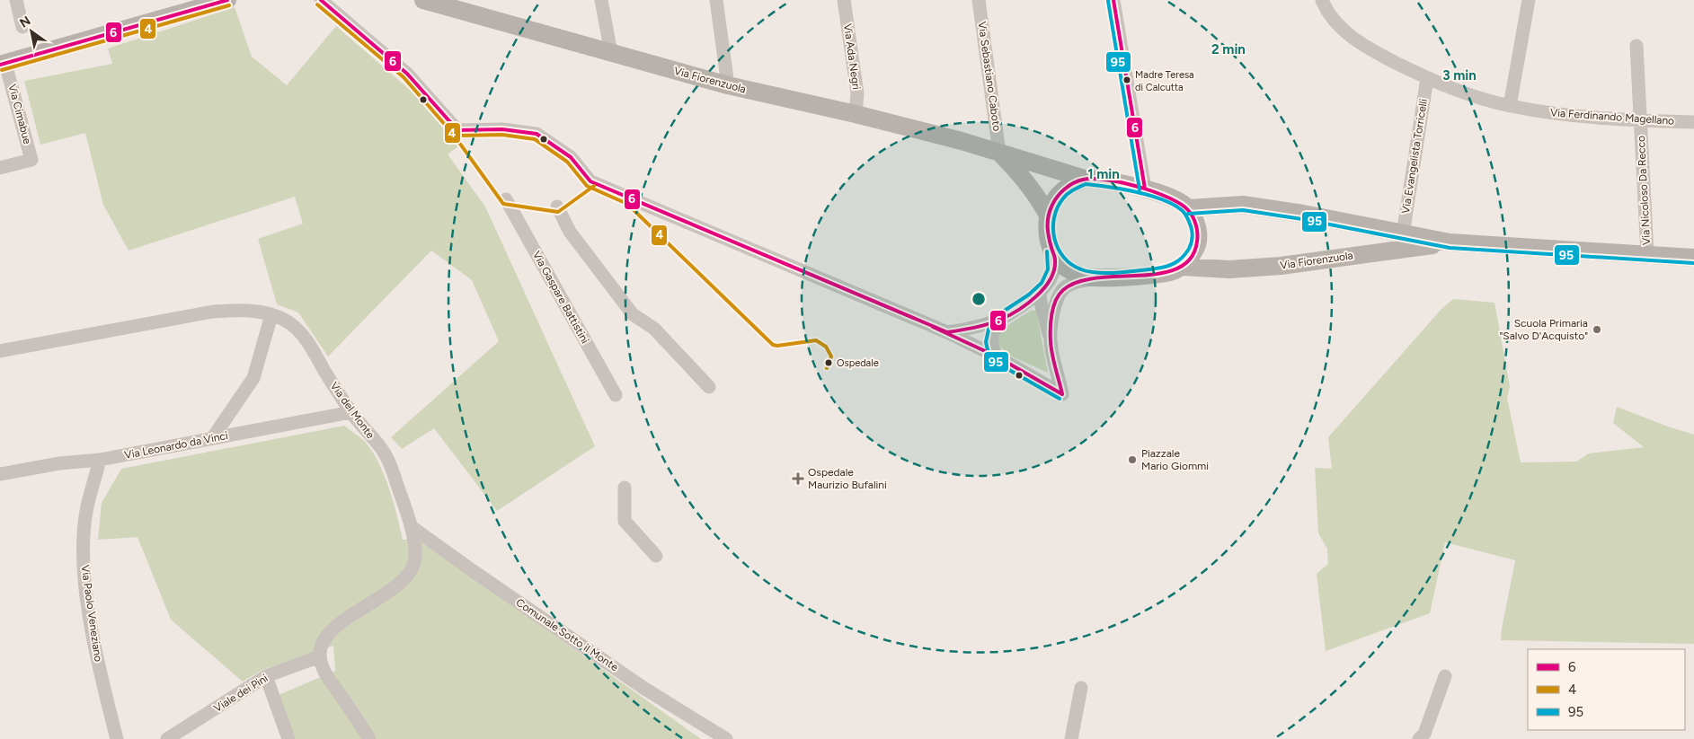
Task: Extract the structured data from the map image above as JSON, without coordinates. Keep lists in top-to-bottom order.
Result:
{
  "streets": {
    "street": [
      "Via Ada Negri",
      "Via Sebastiano Caboto",
      "Via Fiorenzuola",
      "Via Cimabue",
      "Via Ferdinando Magellano",
      "Via Evangelista Torricelli",
      "Via Nicoloso Da Recco",
      "Via Gaspare Battistini",
      "Via del Monte",
      "Via Leonardo da Vinci",
      "Via Paolo Veneziano",
      "Comunale Sotto il Monte",
      "Viale dei Pini"
    ]
  },
  "crossings": [
    ["Via Ada Negri", "Via Fiorenzuola"],
    ["Via Sebastiano Caboto", "Via Fiorenzuola"],
    ["Via Fiorenzuola", "Via Evangelista Torricelli"],
    ["Via Fiorenzuola", "Via Nicoloso Da Recco"],
    ["Via Ferdinando Magellano", "Via Evangelista Torricelli"],
    ["Via Ferdinando Magellano", "Via Nicoloso Da Recco"],
    ["Via del Monte", "Via Leonardo da Vinci"],
    ["Via del Monte", "Comunale Sotto il Monte"],
    ["Via del Monte", "Viale dei Pini"],
    ["Via Leonardo da Vinci", "Via Paolo Veneziano"]
  ],
  "places": {
    "other": [
      "Madre Teresa di Calcutta",
      "Scuola Primaria \"Salvo D'Acquisto\"",
      "Ospedale",
      "Piazzale Mario Giommi"
    ],
    "health": ["Ospedale Maurizio Bufalini"]
  },
  "lines": ["transit line 6", "transit line 95", "transit line 4"],
  "legend": ["6", "4", "95"],
  "north": "top left",
  "rings": ["2 min", "3 min", "1 min"]
}
